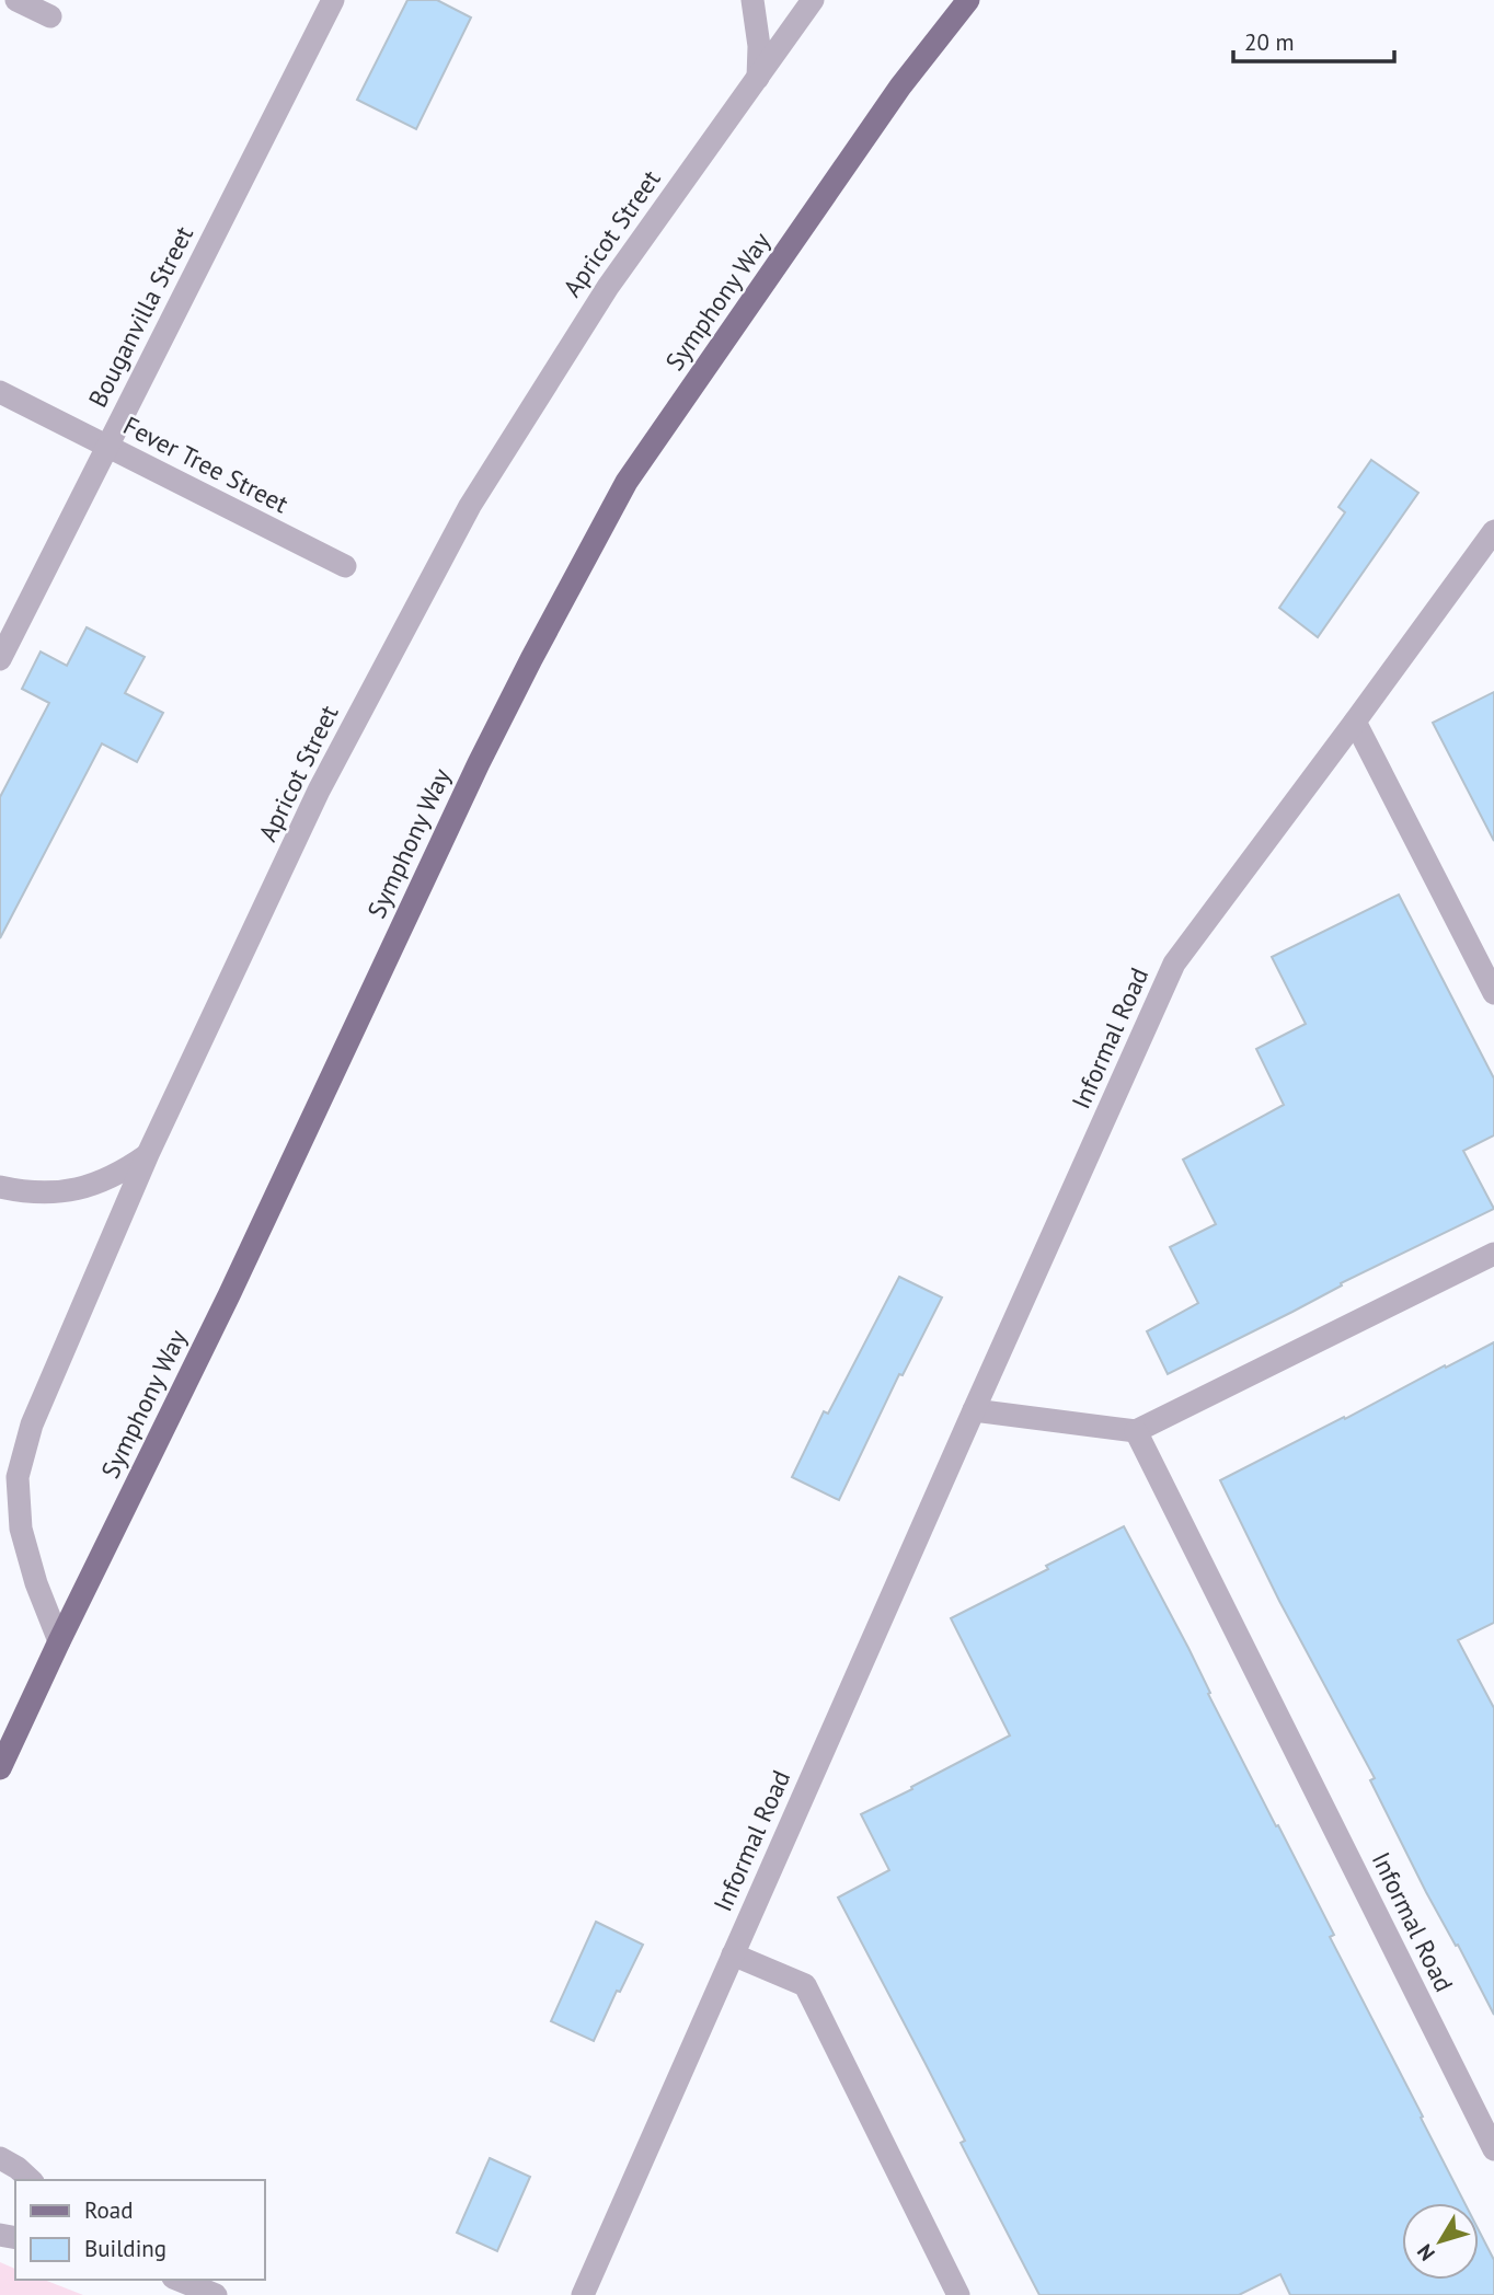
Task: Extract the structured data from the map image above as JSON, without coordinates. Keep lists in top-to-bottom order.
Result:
{
  "streets": {
    "main road": ["Symphony Way"],
    "street": [
      "Apricot Street",
      "Bouganvilla Street",
      "Fever Tree Street",
      "Informal Road"
    ]
  },
  "crossings": [
    ["Apricot Street", "Symphony Way"],
    ["Bouganvilla Street", "Fever Tree Street"]
  ],
  "legend": ["Road", "Building"],
  "scale_bar": "20 m",
  "north": "bottom left"
}
